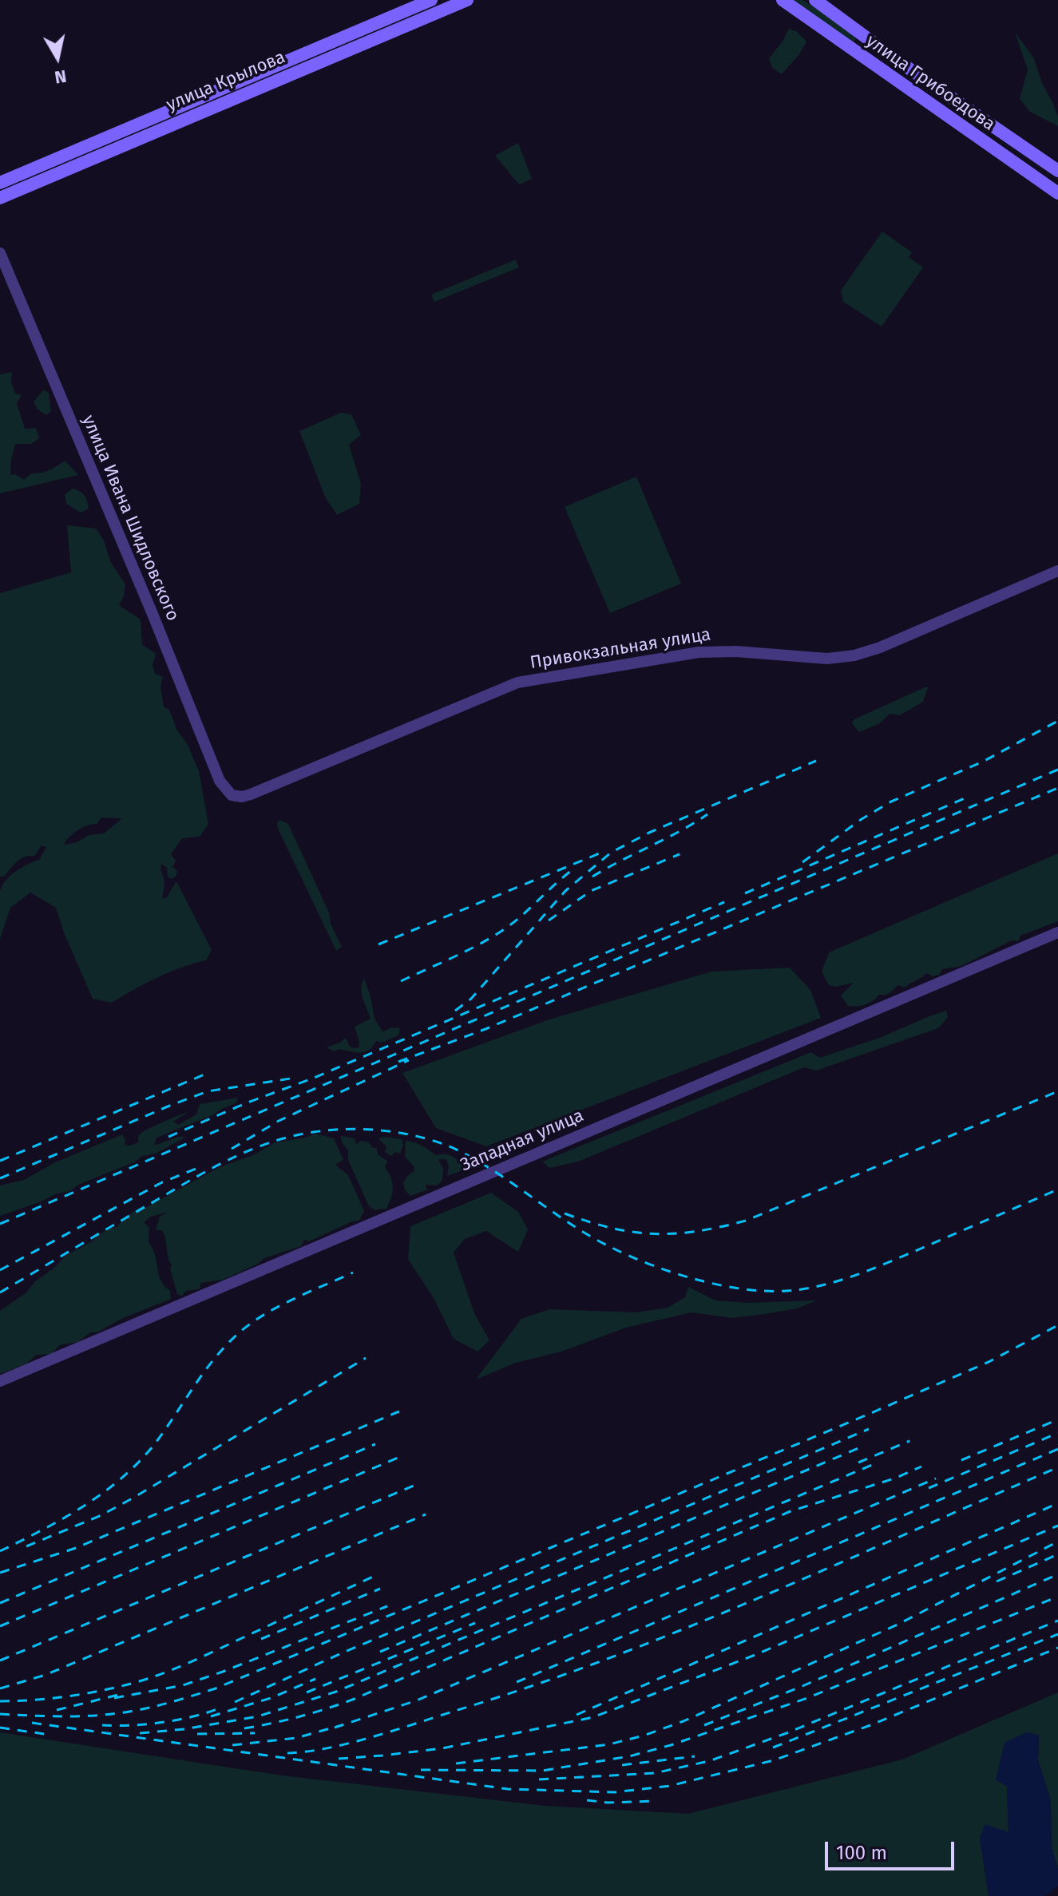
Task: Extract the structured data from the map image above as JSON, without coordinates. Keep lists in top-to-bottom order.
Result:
{
  "streets": {
    "main road": ["улица Крылова", "улица Грибоедова"],
    "street": ["улица Ивана Шидловского", "Привокзальная улица", "Западная улица"]
  },
  "crossings": [
    ["улица Ивана Шидловского", "Привокзальная улица"]
  ],
  "scale_bar": "100 m",
  "north": "bottom"
}
